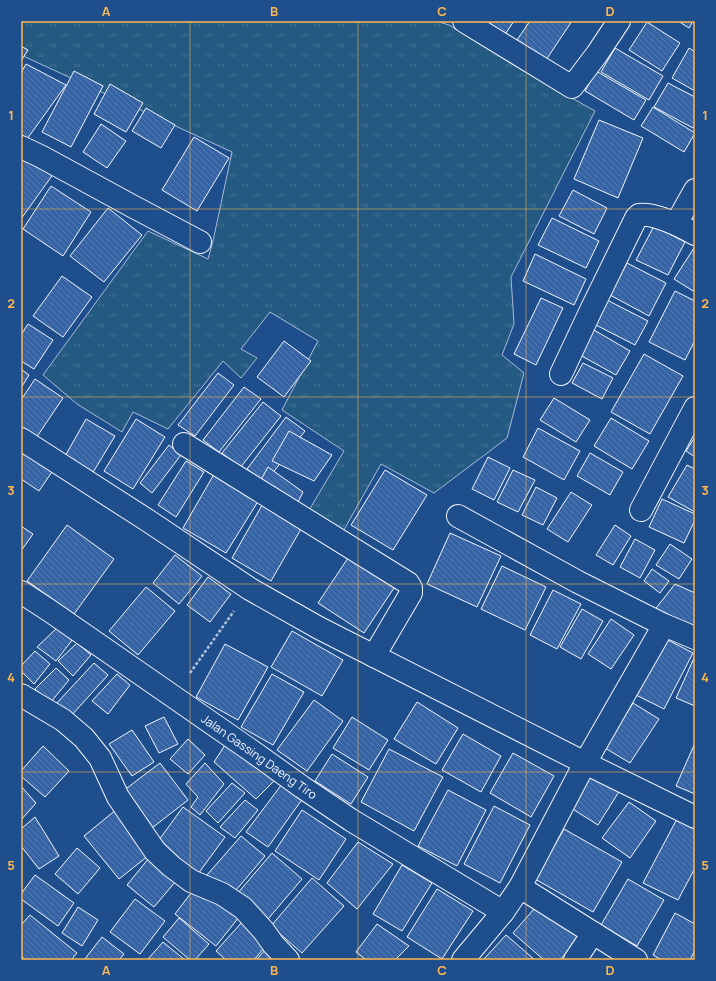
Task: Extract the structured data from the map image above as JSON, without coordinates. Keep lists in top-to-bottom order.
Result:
{
  "streets": {
    "street": ["Jalan Gassing Daeng Tiro"]
  },
  "grid": {
    "columns": [
      "A",
      "B",
      "C",
      "D"
    ],
    "rows": [
      "1",
      "2",
      "3",
      "4",
      "5"
    ]
  }
}
